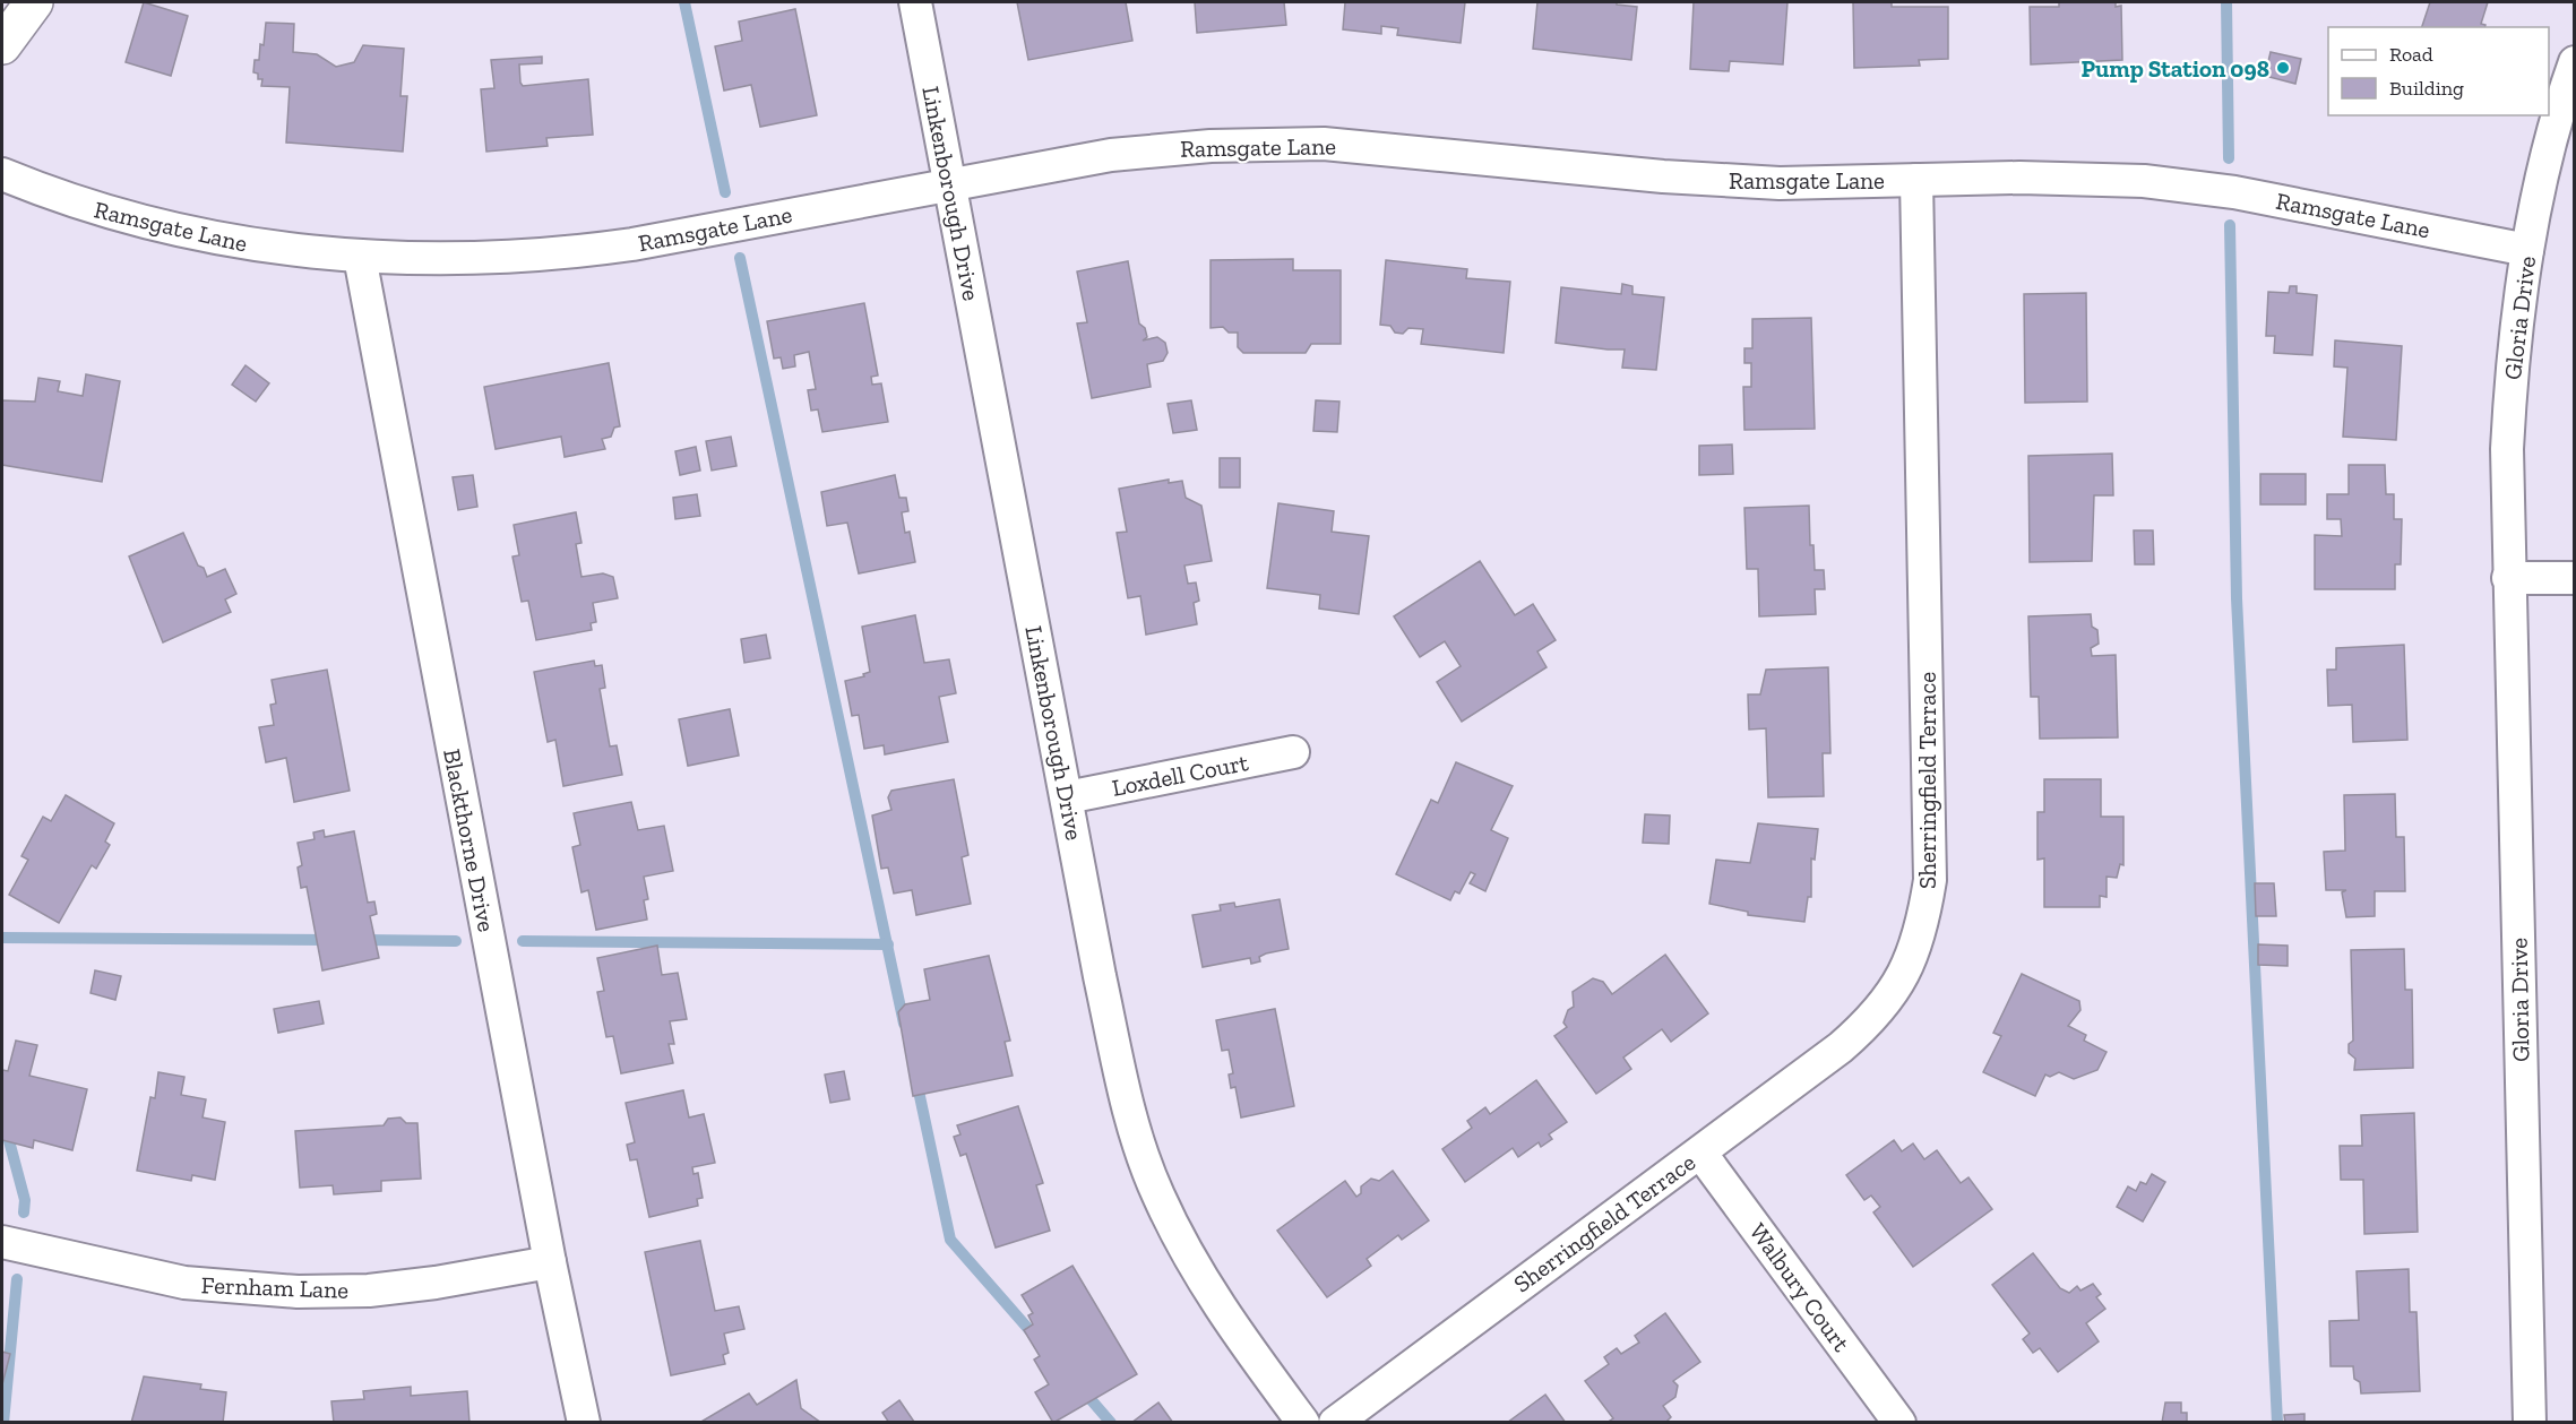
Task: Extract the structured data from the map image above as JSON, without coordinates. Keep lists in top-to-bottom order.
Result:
{
  "streets": {
    "street": [
      "Ramsgate Lane",
      "Linkenborough Drive",
      "Gloria Drive",
      "Loxdell Court",
      "Sherringfield Terrace",
      "Blackthorne Drive",
      "Fernham Lane",
      "Walbury Court"
    ]
  },
  "crossings": [
    ["Ramsgate Lane", "Linkenborough Drive"],
    ["Ramsgate Lane", "Gloria Drive"],
    ["Ramsgate Lane", "Sherringfield Terrace"],
    ["Ramsgate Lane", "Blackthorne Drive"],
    ["Linkenborough Drive", "Loxdell Court"],
    ["Sherringfield Terrace", "Walbury Court"],
    ["Blackthorne Drive", "Fernham Lane"]
  ],
  "places": ["Pump Station 098"],
  "legend": ["Road", "Building"]
}
